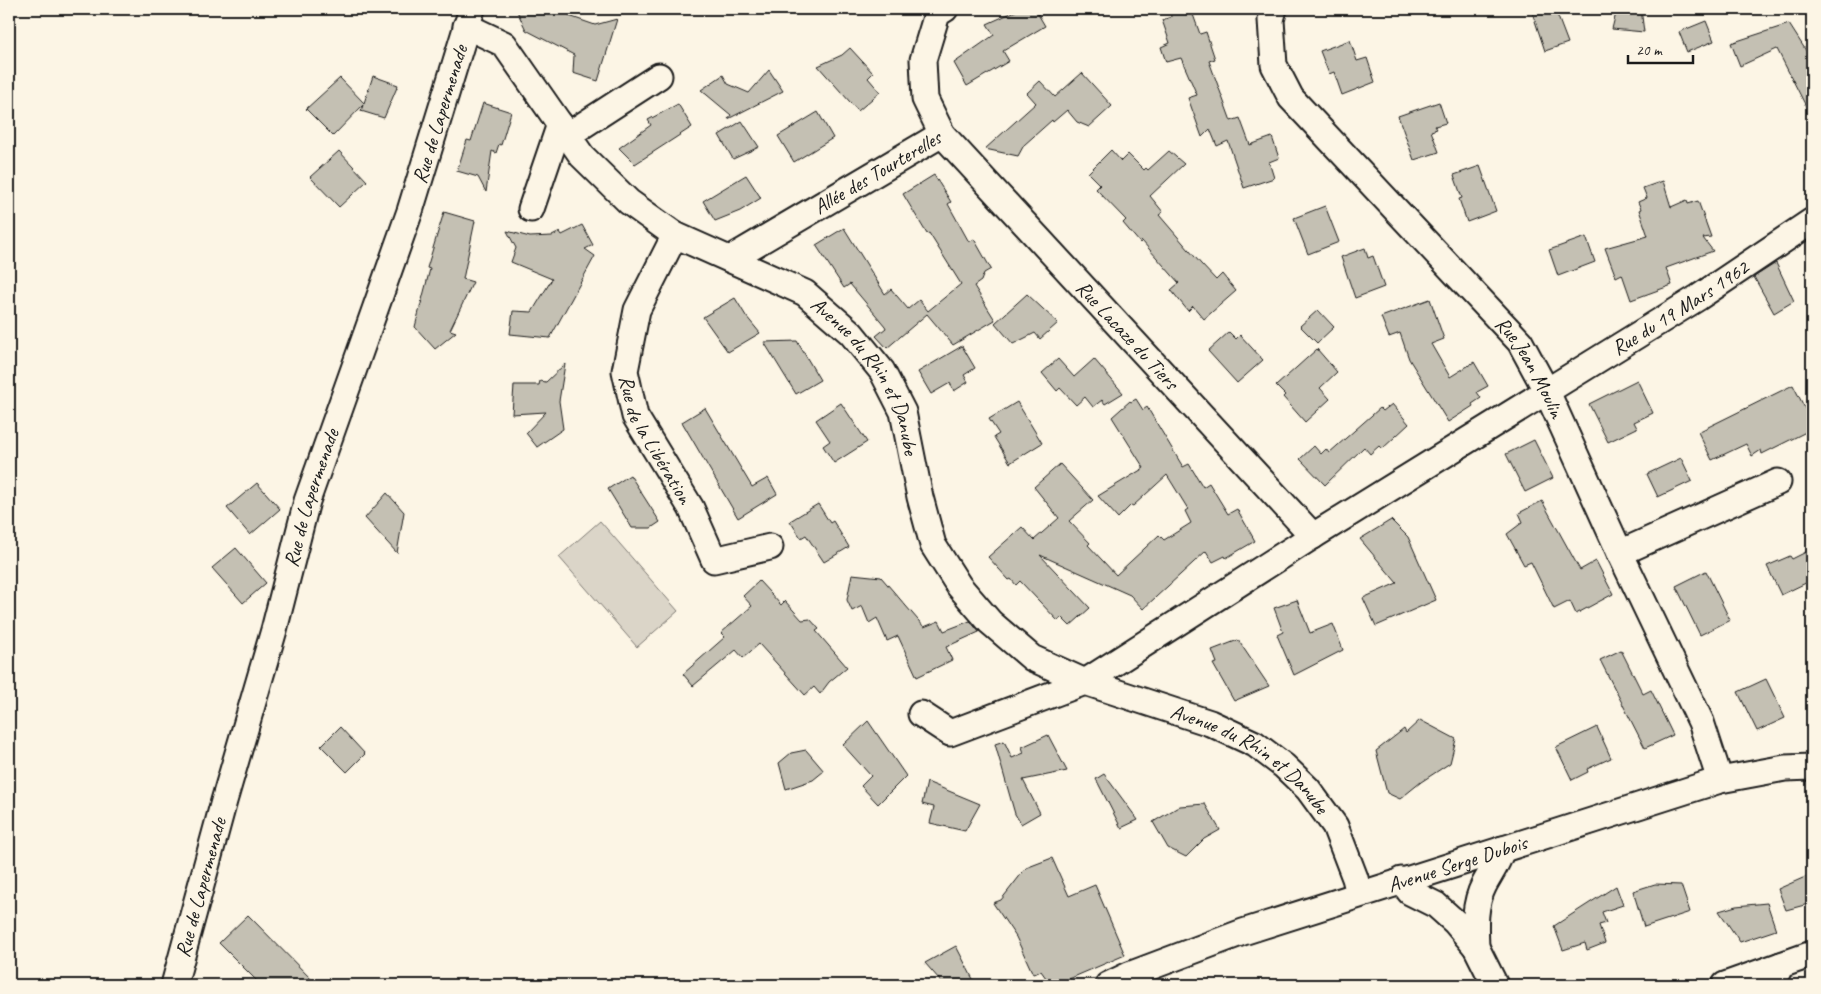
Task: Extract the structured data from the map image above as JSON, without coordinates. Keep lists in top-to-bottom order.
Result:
{
  "streets": {
    "street": [
      "Rue de Lapermenade",
      "Allée des Tourterelles",
      "Rue du 19 Mars 1962",
      "Rue Lacaze du Tiers",
      "Rue Jean Moulin",
      "Avenue du Rhin et Danube",
      "Rue de la Libération",
      "Avenue Serge Dubois"
    ]
  },
  "crossings": [
    ["Rue de Lapermenade", "Avenue du Rhin et Danube"],
    ["Allée des Tourterelles", "Rue Lacaze du Tiers"],
    ["Allée des Tourterelles", "Avenue du Rhin et Danube"],
    ["Rue du 19 Mars 1962", "Rue Jean Moulin"],
    ["Rue Jean Moulin", "Avenue Serge Dubois"],
    ["Avenue du Rhin et Danube", "Rue de la Libération"],
    ["Avenue du Rhin et Danube", "Avenue Serge Dubois"]
  ],
  "scale_bar": "20 m"
}
